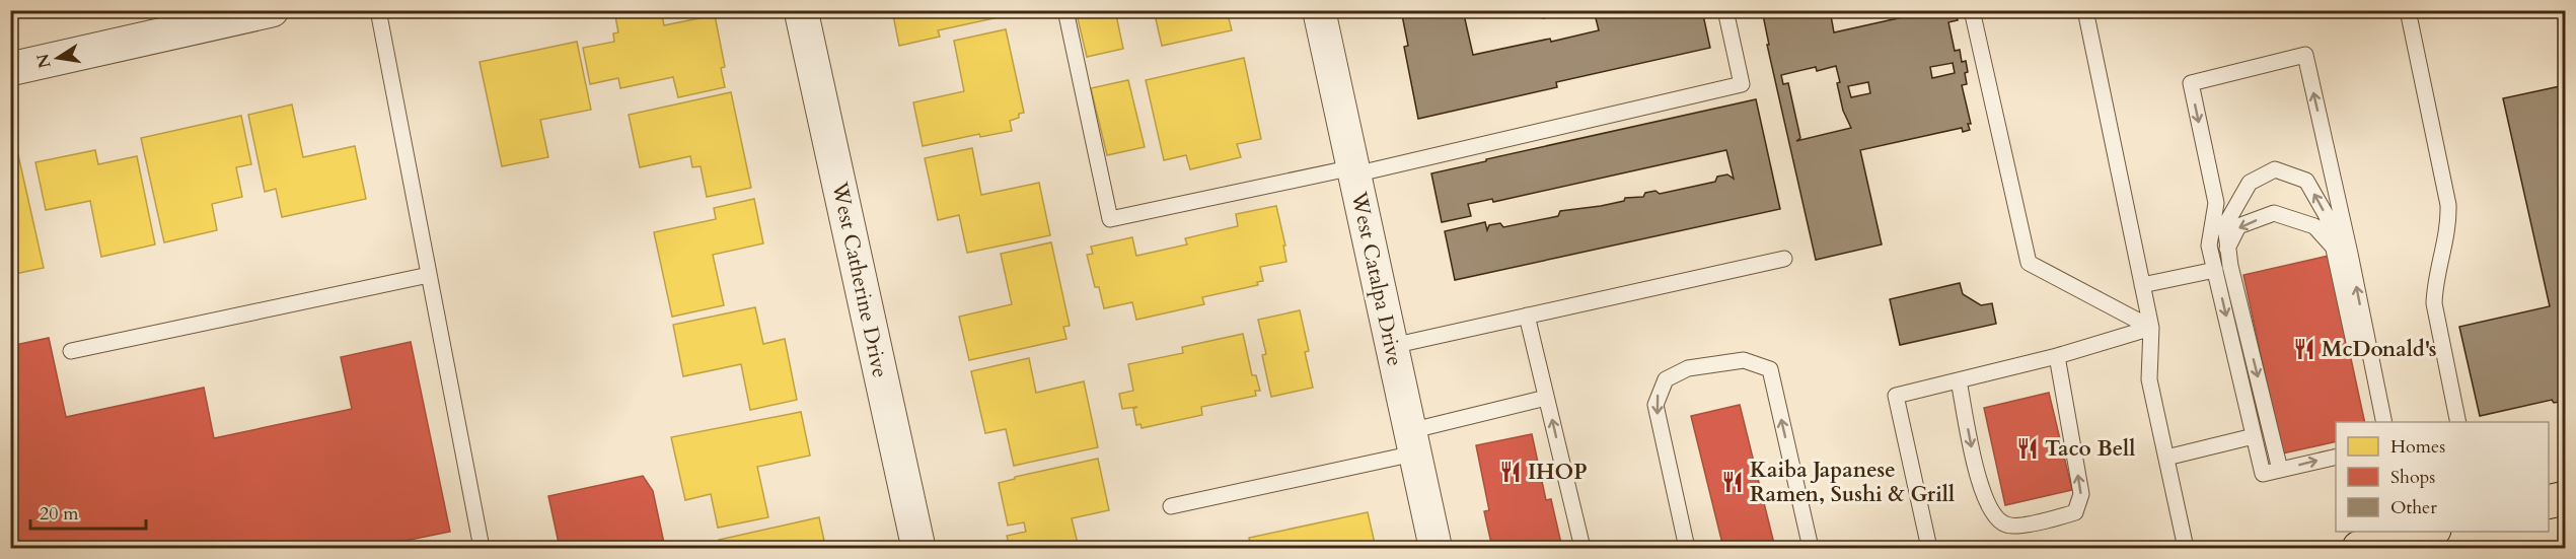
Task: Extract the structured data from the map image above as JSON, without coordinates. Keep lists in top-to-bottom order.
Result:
{
  "streets": {
    "street": ["West Catalpa Drive", "West Catherine Drive"]
  },
  "places": {
    "restaurant": [
      "McDonald's",
      "Taco Bell",
      "IHOP",
      "Kaiba Japanese Ramen, Sushi & Grill"
    ]
  },
  "legend": ["Homes", "Shops", "Other"],
  "scale_bar": "20 m",
  "north": "left"
}
